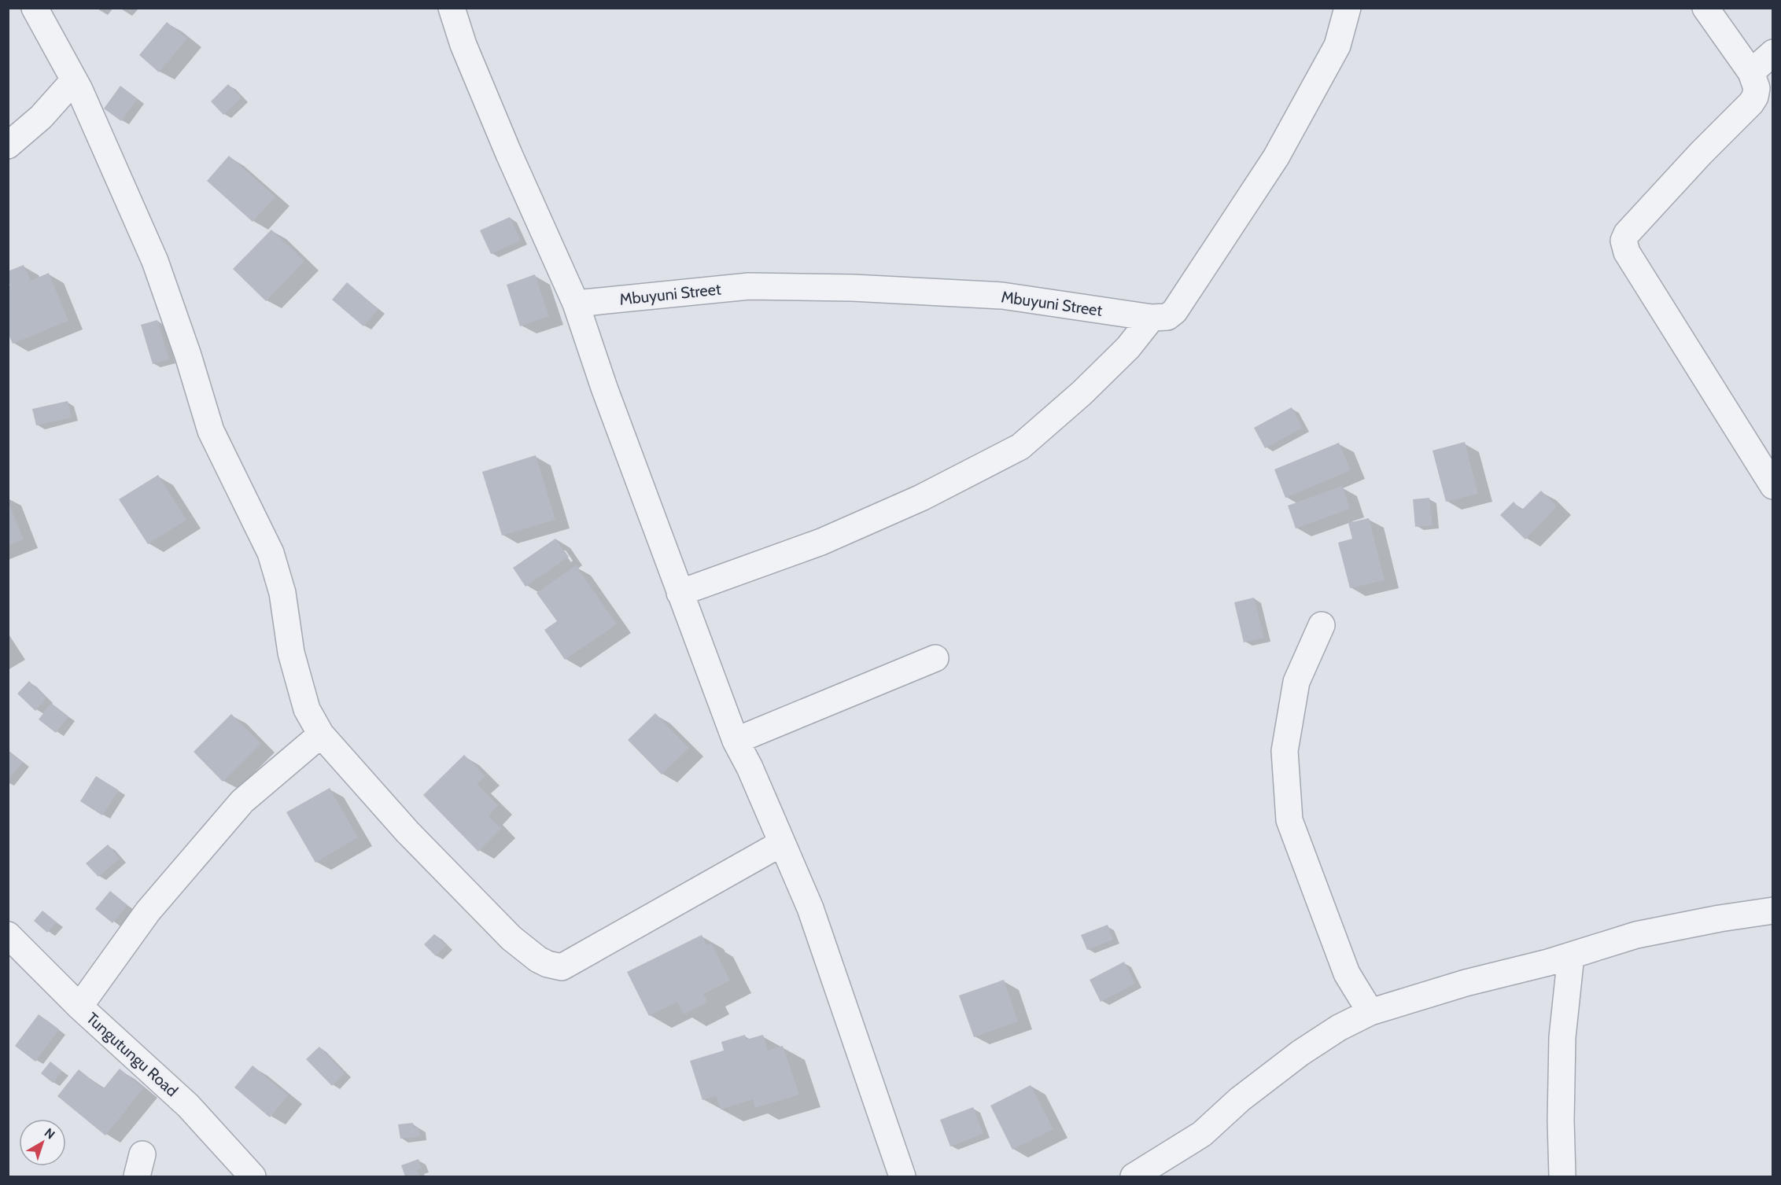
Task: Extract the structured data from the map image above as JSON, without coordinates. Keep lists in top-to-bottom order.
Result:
{
  "streets": {
    "street": ["Mbuyuni Street", "Tungutungu Road"]
  },
  "north": "top right"
}
